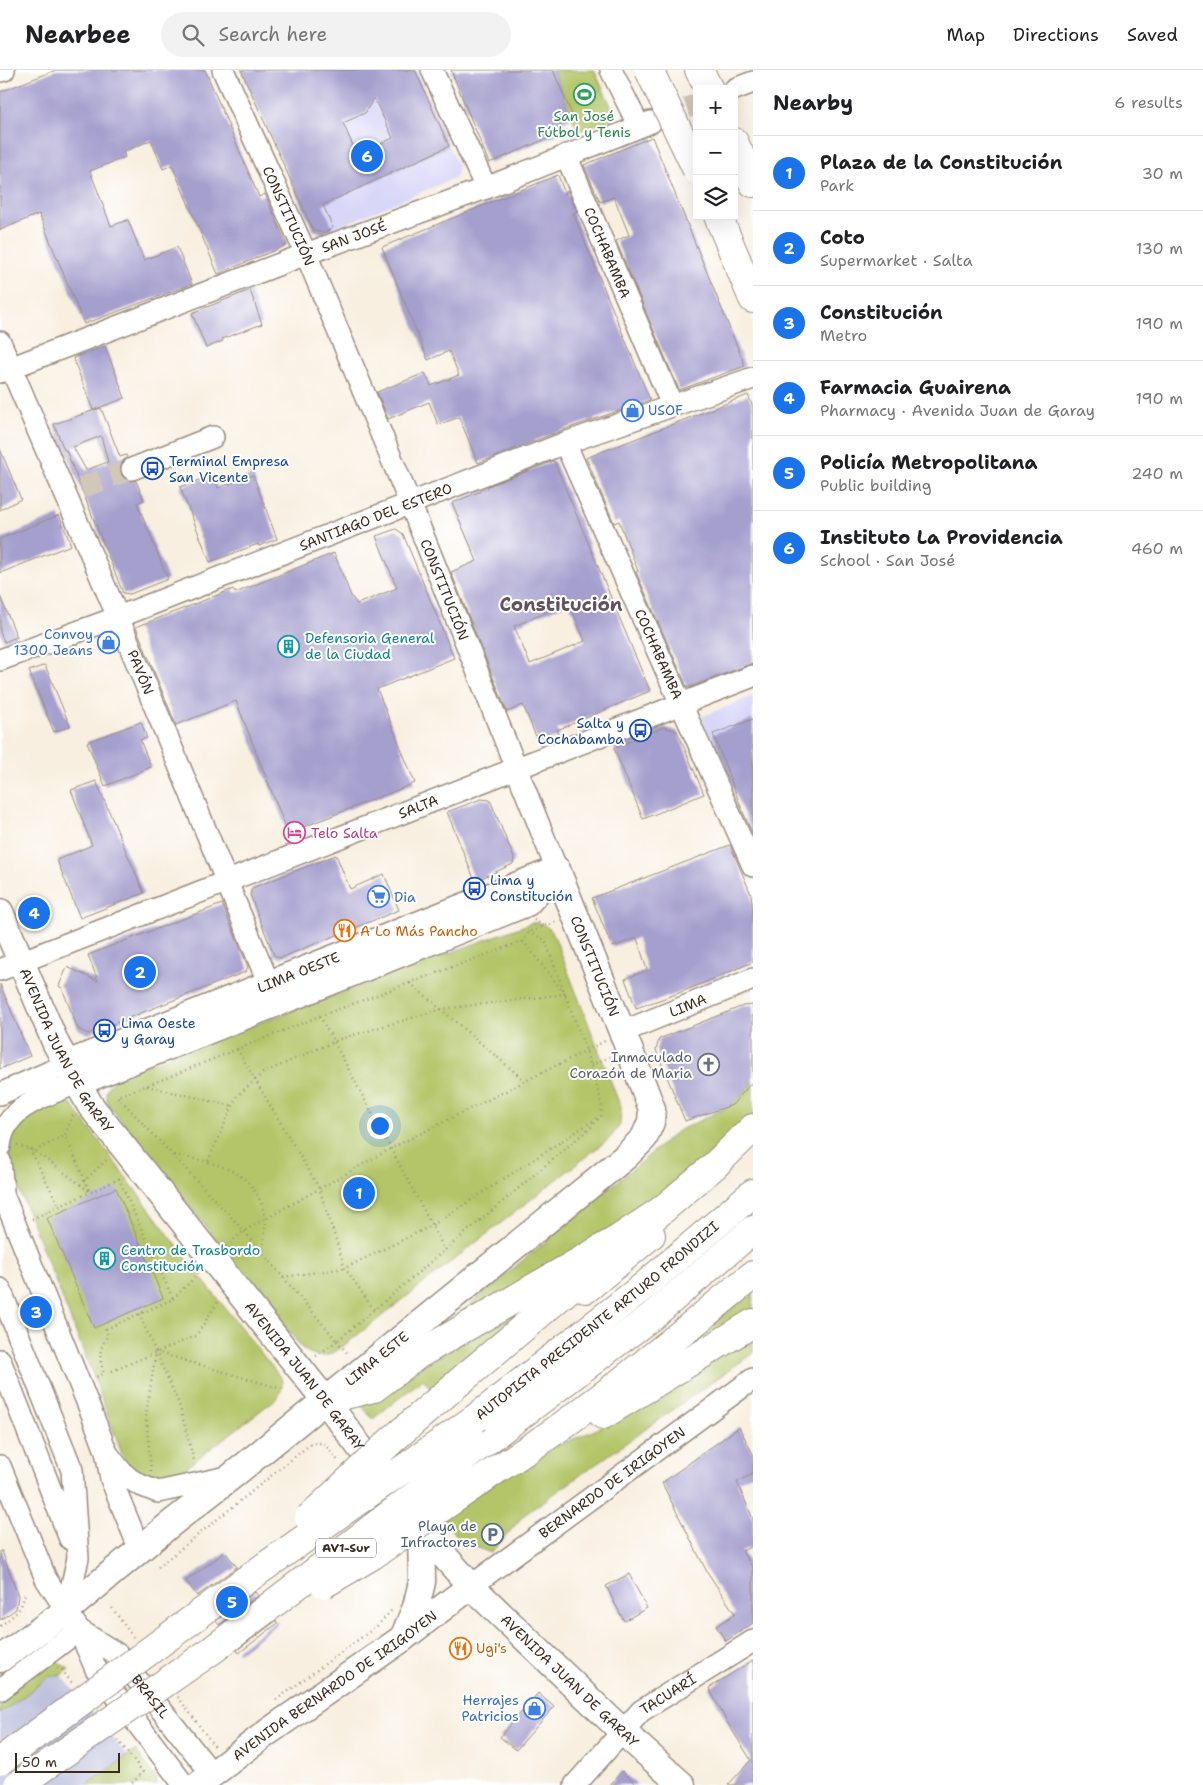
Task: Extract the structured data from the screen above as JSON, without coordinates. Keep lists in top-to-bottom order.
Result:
{
  "streets": {
    "highway": ["AUTOPISTA PRESIDENTE ARTURO FRONDIZI", "AV1-Sur"],
    "main road": [
      "CONSTITUCIÓN",
      "LIMA OESTE",
      "AVENIDA JUAN DE GARAY",
      "LIMA ESTE",
      "AVENIDA BERNARDO DE IRIGOYEN"
    ],
    "street": [
      "SAN JOSÉ",
      "COCHABAMBA",
      "SANTIAGO DEL ESTERO",
      "PAVÓN",
      "SALTA",
      "LIMA",
      "BERNARDO DE IRIGOYEN",
      "TACUARÍ",
      "BRASIL"
    ]
  },
  "crossings": [
    ["CONSTITUCIÓN", "SAN JOSÉ"],
    ["CONSTITUCIÓN", "SANTIAGO DEL ESTERO"],
    ["CONSTITUCIÓN", "SALTA"],
    ["CONSTITUCIÓN", "LIMA OESTE"],
    ["CONSTITUCIÓN", "LIMA"],
    ["CONSTITUCIÓN", "LIMA ESTE"],
    ["SAN JOSÉ", "COCHABAMBA"],
    ["SAN JOSÉ", "PAVÓN"],
    ["COCHABAMBA", "SANTIAGO DEL ESTERO"],
    ["COCHABAMBA", "SALTA"],
    ["SANTIAGO DEL ESTERO", "PAVÓN"],
    ["PAVÓN", "SALTA"],
    ["PAVÓN", "LIMA OESTE"],
    ["SALTA", "AVENIDA JUAN DE GARAY"],
    ["LIMA OESTE", "AVENIDA JUAN DE GARAY"],
    ["AVENIDA JUAN DE GARAY", "LIMA ESTE"],
    ["AVENIDA JUAN DE GARAY", "BERNARDO DE IRIGOYEN"],
    ["AVENIDA JUAN DE GARAY", "AVENIDA BERNARDO DE IRIGOYEN"],
    ["AVENIDA JUAN DE GARAY", "TACUARÍ"],
    ["LIMA ESTE", "BRASIL"],
    ["BERNARDO DE IRIGOYEN", "AVENIDA BERNARDO DE IRIGOYEN"],
    ["AVENIDA BERNARDO DE IRIGOYEN", "BRASIL"]
  ],
  "districts": ["Constitución"],
  "places": {
    "sports": ["San José Fútbol y Tenis"],
    "shop": ["USOF", "Convoy 1300 Jeans", "Herrajes Patricios"],
    "bus stop": [
      "Terminal Empresa San Vicente",
      "Salta y Cochabamba",
      "Lima y Constitución",
      "Lima Oeste y Garay"
    ],
    "building": ["Defensoria General de la Ciudad", "Centro de Trasbordo Constitución"],
    "hotel": ["Telo Salta"],
    "supermarket": ["Dia"],
    "restaurant": ["A Lo Más Pancho", "Ugi's"],
    "church": ["Inmaculado Corazón de Maria"],
    "parking": ["Playa de Infractores"]
  },
  "scale_bar": "50 m",
  "page": {
    "header": "Nearbee",
    "search": "Search here",
    "nav": ["Map", "Directions", "Saved"],
    "heading": ["Nearby", "6 results"],
    "map_buttons": ["+", "−"],
    "list": [
      {
        "mark": "1",
        "name": "Plaza de la Constitución",
        "note": "Park",
        "value": "30 m"
      },
      {
        "mark": "2",
        "name": "Coto",
        "note": "Supermarket · Salta",
        "value": "130 m"
      },
      {
        "mark": "3",
        "name": "Constitución",
        "note": "Metro",
        "value": "190 m"
      },
      {
        "mark": "4",
        "name": "Farmacia Guairena",
        "note": "Pharmacy · Avenida Juan de Garay",
        "value": "190 m"
      },
      {
        "mark": "5",
        "name": "Policía Metropolitana",
        "note": "Public building",
        "value": "240 m"
      },
      {
        "mark": "6",
        "name": "Instituto La Providencia",
        "note": "School · San José",
        "value": "460 m"
      }
    ],
    "pins": [
      "6",
      "4",
      "2",
      "1",
      "3",
      "5"
    ],
    "scale": "50 m"
  }
}
